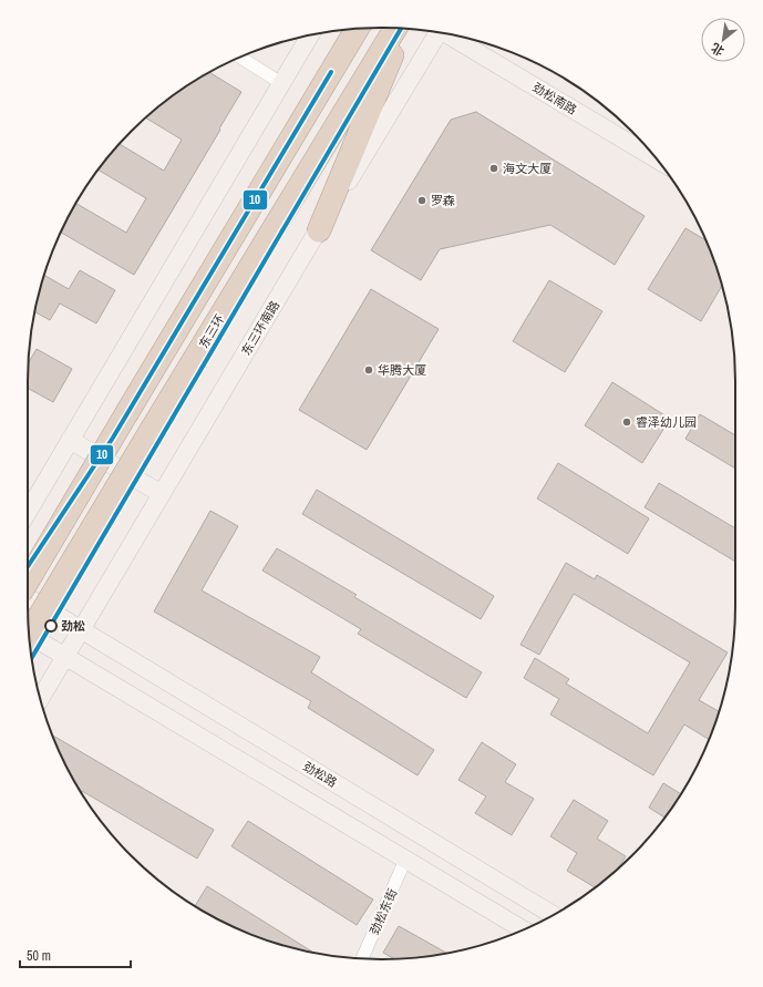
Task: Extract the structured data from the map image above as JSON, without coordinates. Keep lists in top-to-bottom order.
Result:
{
  "streets": {
    "highway": ["东三环"],
    "street": [
      "劲松南路",
      "东三环南路",
      "劲松路",
      "劲松东街"
    ]
  },
  "crossings": [
    ["东三环南路", "劲松路"]
  ],
  "places": [
    "海文大厦",
    "罗森",
    "华腾大厦",
    "睿泽幼儿园",
    "劲松"
  ],
  "lines": ["transit line 10"],
  "scale_bar": "50 m",
  "north": "bottom left"
}
